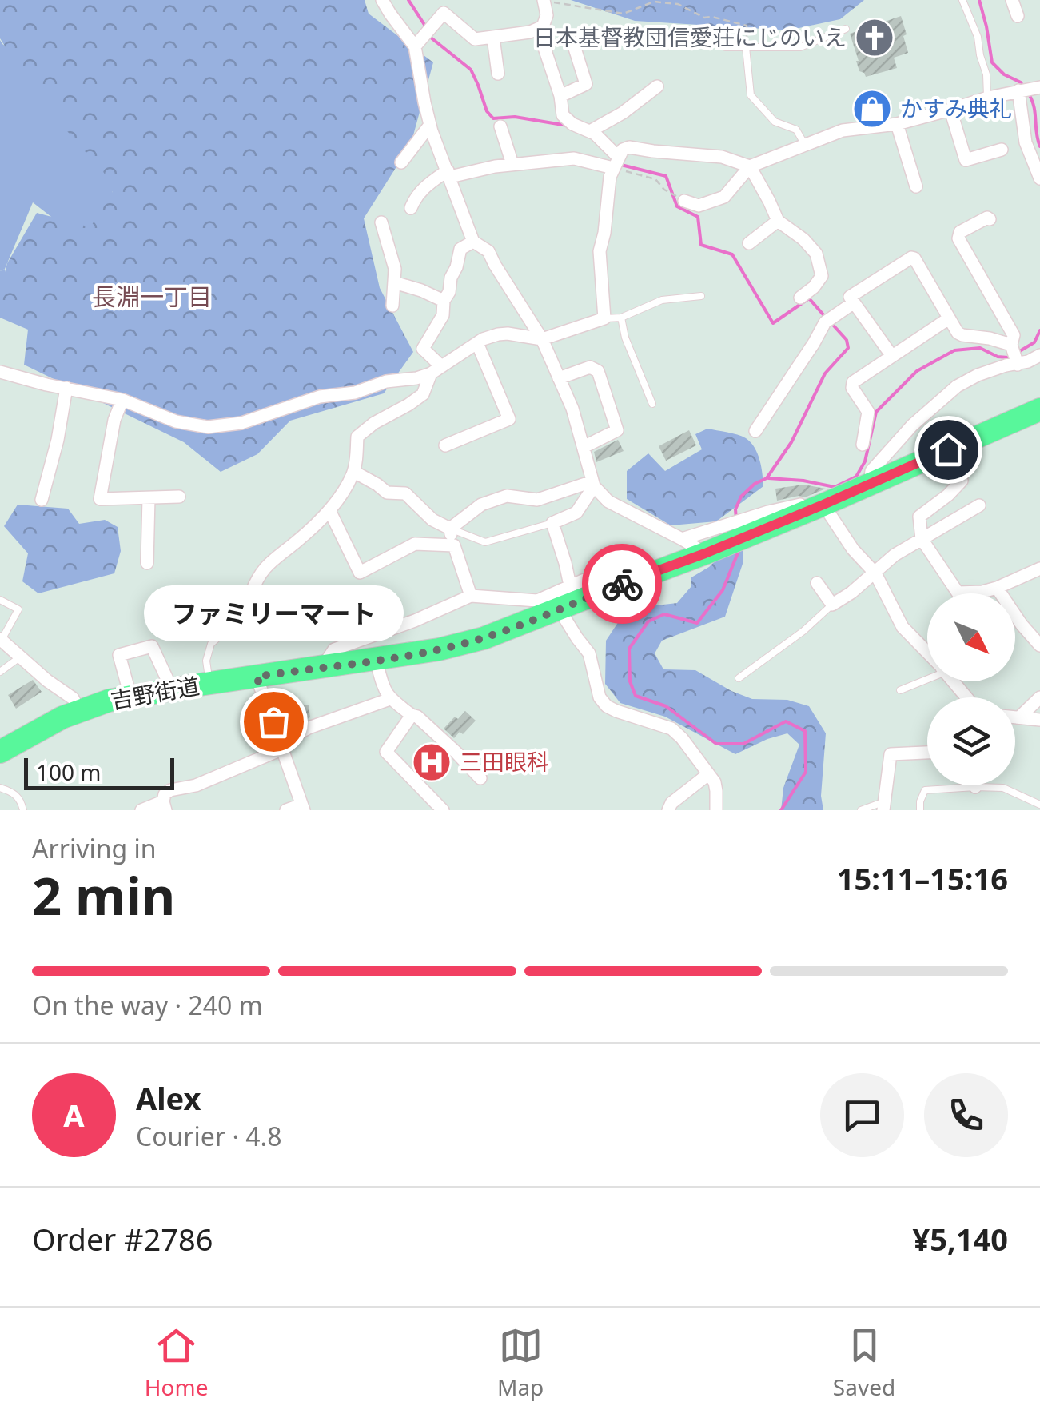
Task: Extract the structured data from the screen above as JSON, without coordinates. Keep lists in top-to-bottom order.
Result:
{
  "streets": {
    "highway": ["吉野街道"]
  },
  "districts": ["長淵一丁目"],
  "places": {
    "church": ["日本基督教団信愛荘にじのいえ"],
    "shop": ["かすみ典礼"],
    "other": ["ファミリーマート"],
    "hospital": ["三田眼科"]
  },
  "scale_bar": "100 m",
  "north": "bottom right",
  "page": {
    "bubble": "ファミリーマート",
    "scale": "100 m",
    "heading": ["2 min", "Arriving in", "15:11–15:16"],
    "panel": [
      "Alex",
      "Courier · 4.8",
      "Order #2786",
      "¥5,140"
    ],
    "bar": "On the way · 240 m",
    "round": "A",
    "tabs": ["Home", "Map", "Saved"]
  }
}
